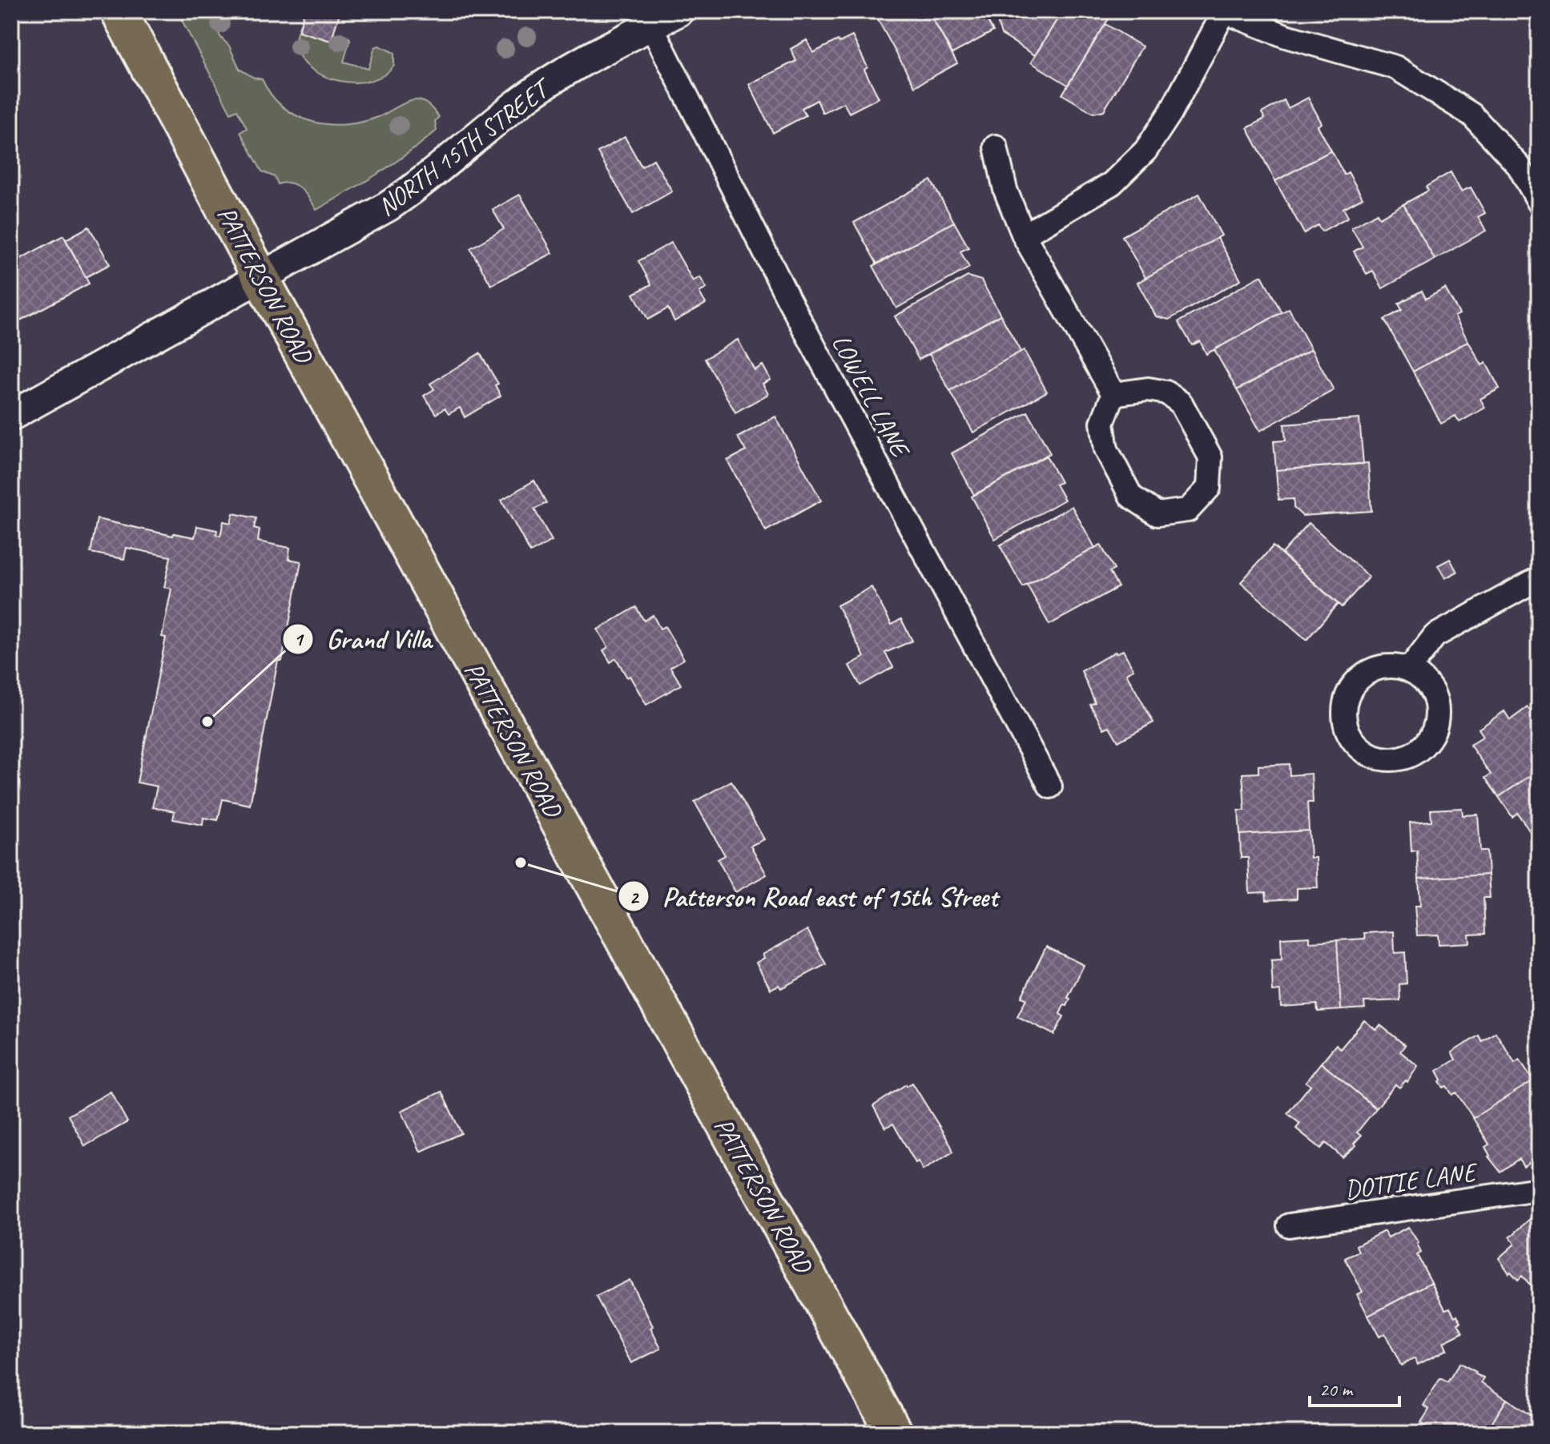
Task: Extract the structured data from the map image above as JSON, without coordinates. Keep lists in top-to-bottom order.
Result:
{
  "streets": {
    "main road": ["PATTERSON ROAD"],
    "street": ["NORTH 15TH STREET", "LOWELL LANE", "DOTTIE LANE"]
  },
  "crossings": [
    ["NORTH 15TH STREET", "PATTERSON ROAD"],
    ["NORTH 15TH STREET", "LOWELL LANE"]
  ],
  "places": ["Grand Villa", "Patterson Road east of 15th Street"],
  "scale_bar": "20 m"
}
